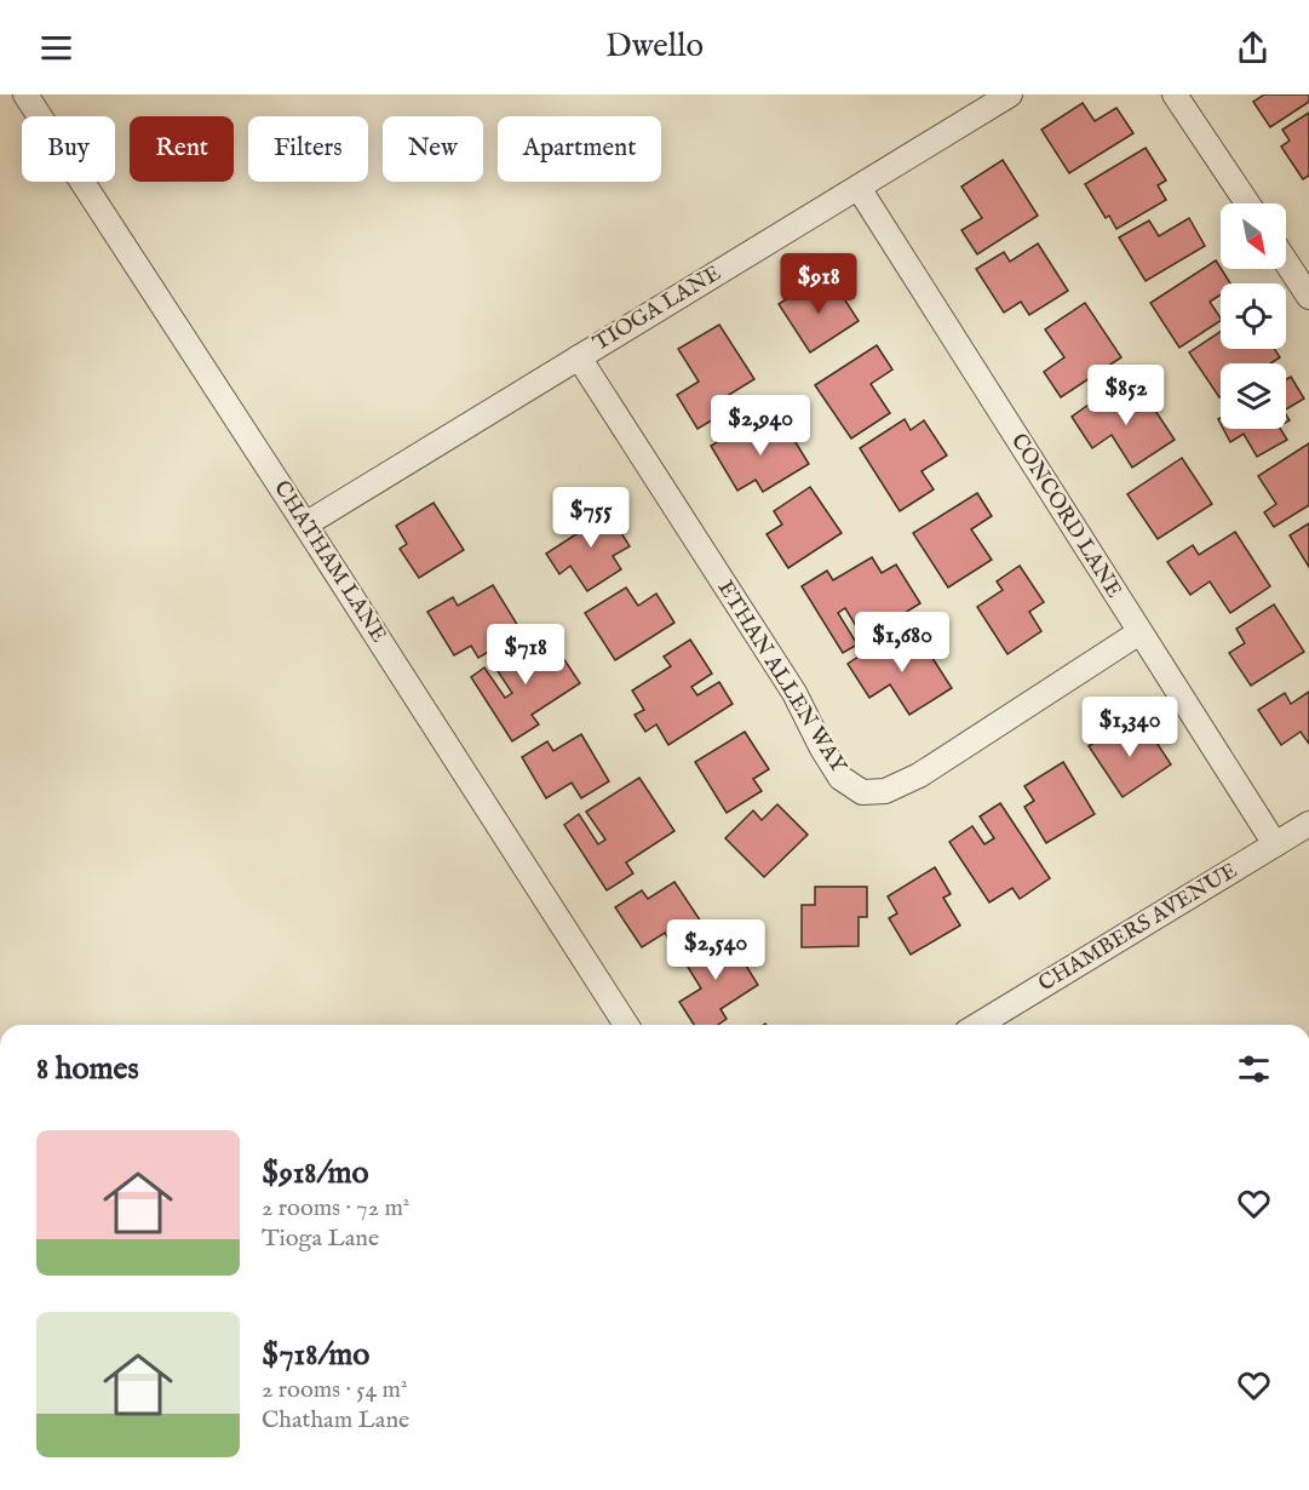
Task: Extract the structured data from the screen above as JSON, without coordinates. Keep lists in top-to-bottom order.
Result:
{
  "streets": {
    "street": [
      "TIOGA LANE",
      "CONCORD LANE",
      "CHATHAM LANE",
      "ETHAN ALLEN WAY",
      "CHAMBERS AVENUE"
    ]
  },
  "crossings": [
    ["TIOGA LANE", "CONCORD LANE"],
    ["TIOGA LANE", "CHATHAM LANE"],
    ["TIOGA LANE", "ETHAN ALLEN WAY"],
    ["CONCORD LANE", "ETHAN ALLEN WAY"],
    ["CONCORD LANE", "CHAMBERS AVENUE"]
  ],
  "north": "bottom right",
  "page": {
    "header": "Dwello",
    "chip": [
      "Buy",
      "Rent",
      "Filters",
      "New",
      "Apartment"
    ],
    "price": [
      "$918",
      "$852",
      "$2,940",
      "$755",
      "$1,680",
      "$718",
      "$1,340",
      "$2,540"
    ],
    "heading": "8 homes",
    "list": [
      {
        "name": "$918/mo",
        "note": "2 rooms · 72 m² · Tioga Lane"
      },
      {
        "name": "$718/mo",
        "note": "2 rooms · 54 m² · Chatham Lane"
      }
    ]
  }
}
